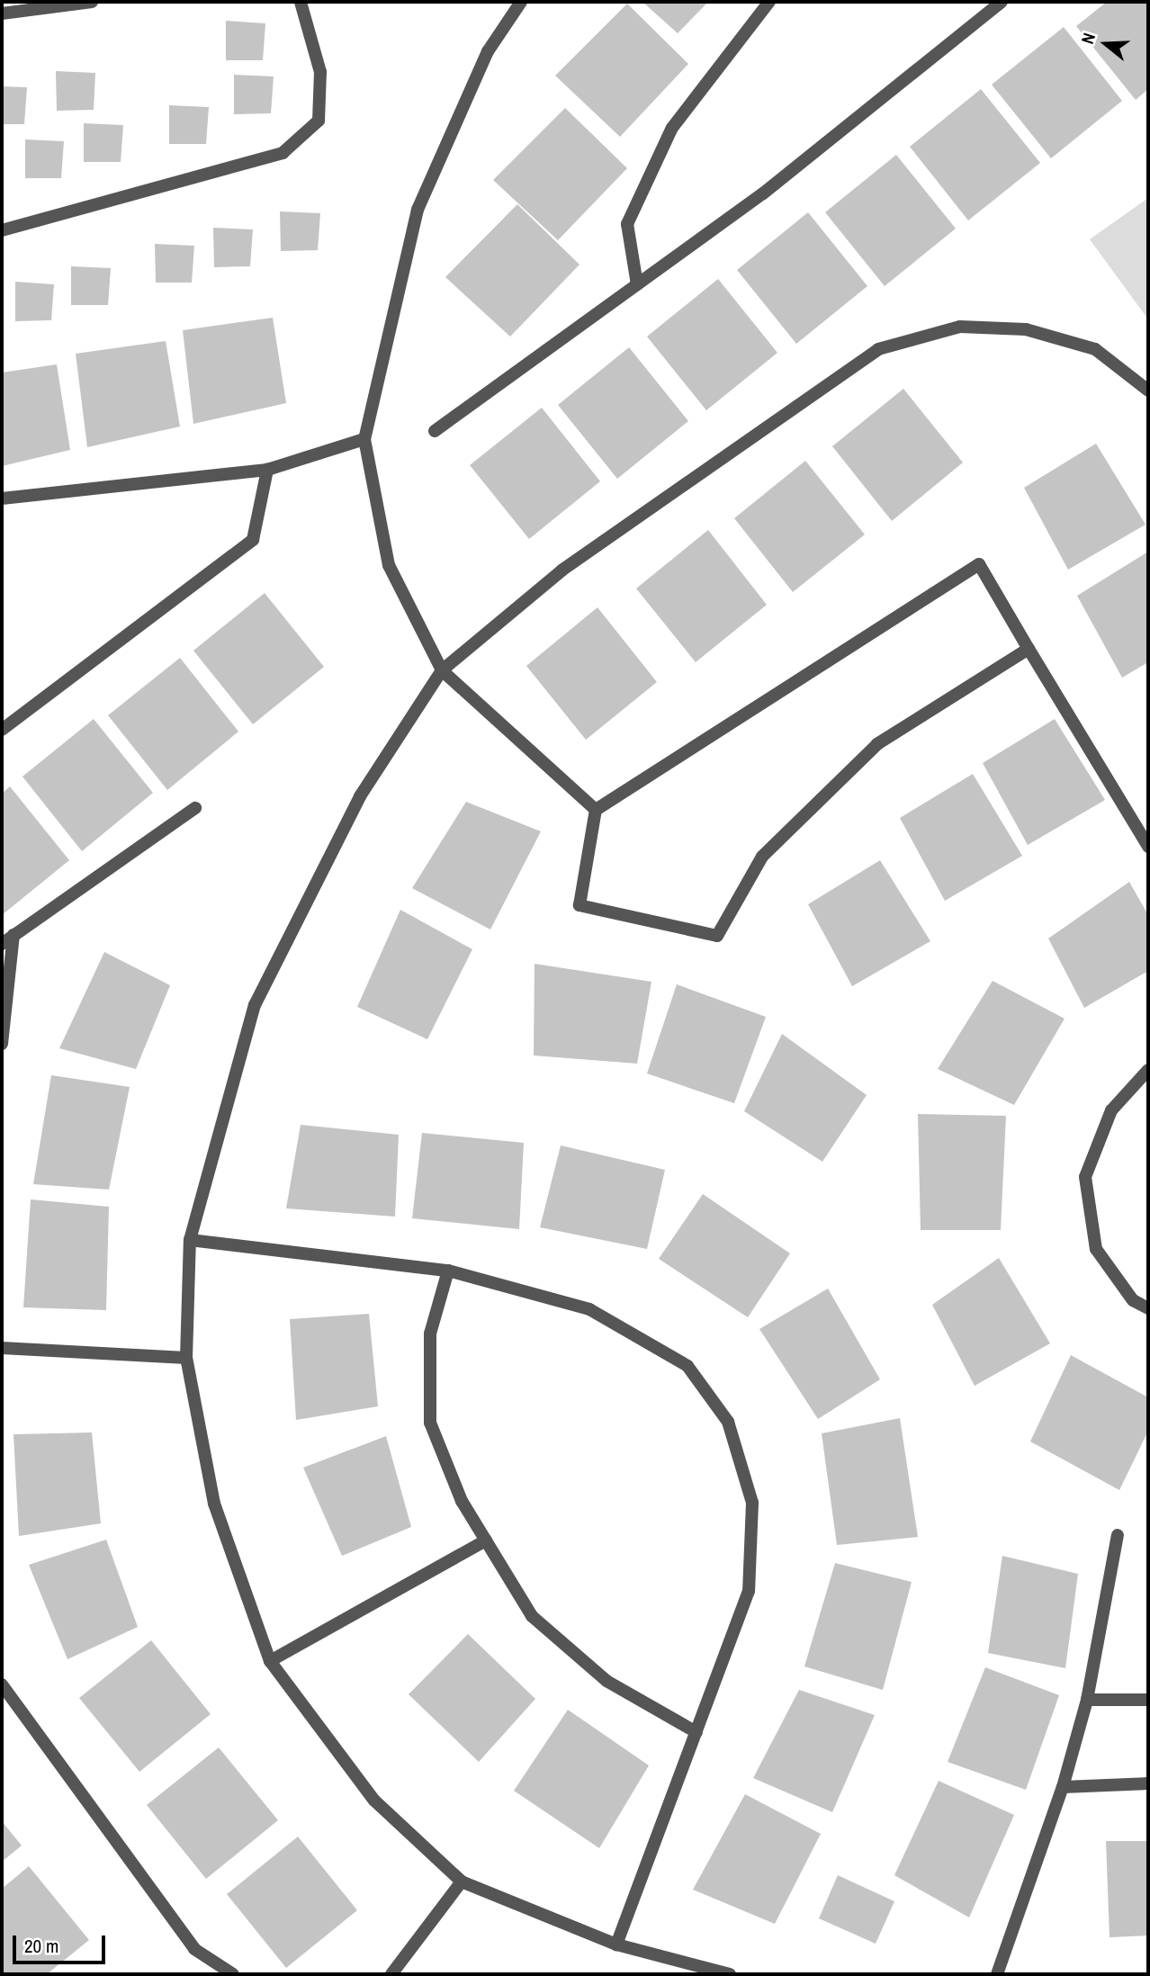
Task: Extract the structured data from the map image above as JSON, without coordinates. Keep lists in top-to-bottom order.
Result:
{
  "scale_bar": "20 m",
  "north": "left"
}
